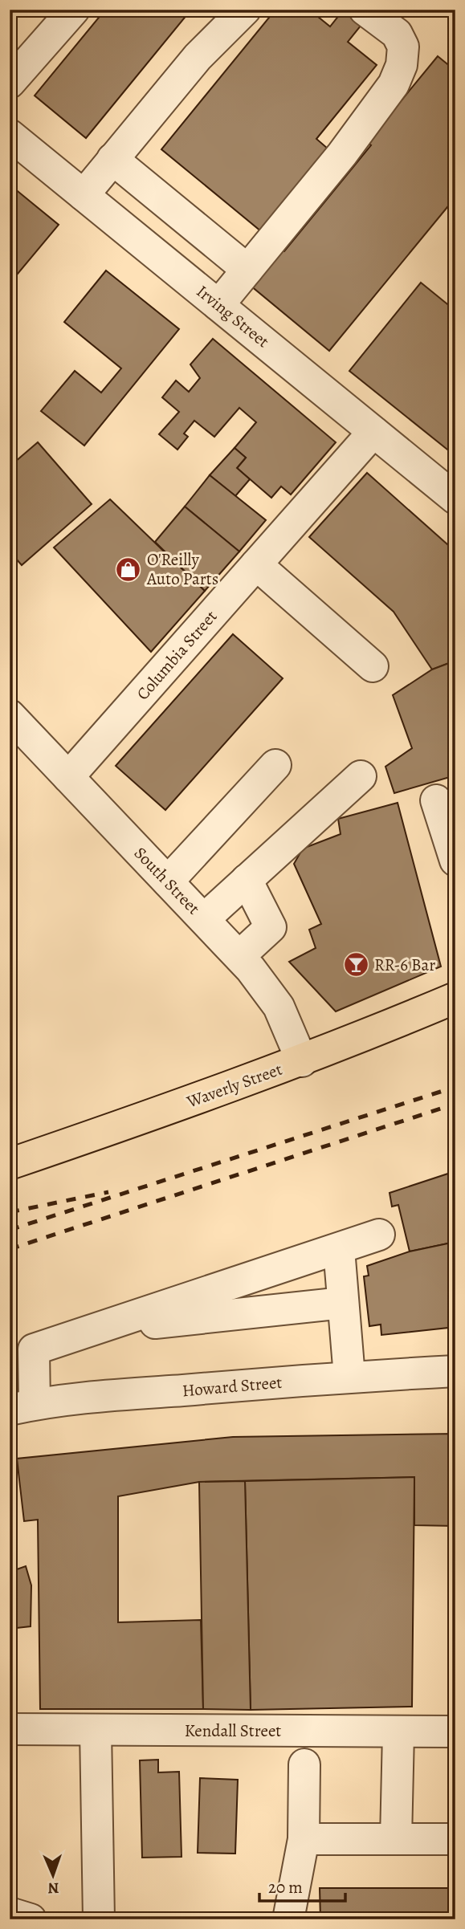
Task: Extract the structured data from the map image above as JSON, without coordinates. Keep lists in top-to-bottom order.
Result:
{
  "streets": {
    "main road": ["Waverly Street"],
    "street": [
      "Irving Street",
      "Columbia Street",
      "South Street",
      "Howard Street",
      "Kendall Street"
    ]
  },
  "crossings": [
    ["Irving Street", "Columbia Street"],
    ["Columbia Street", "South Street"],
    ["South Street", "Waverly Street"]
  ],
  "places": {
    "shop": ["O'Reilly Auto Parts"],
    "bar": ["RR-6 Bar"]
  },
  "scale_bar": "20 m",
  "north": "bottom"
}
